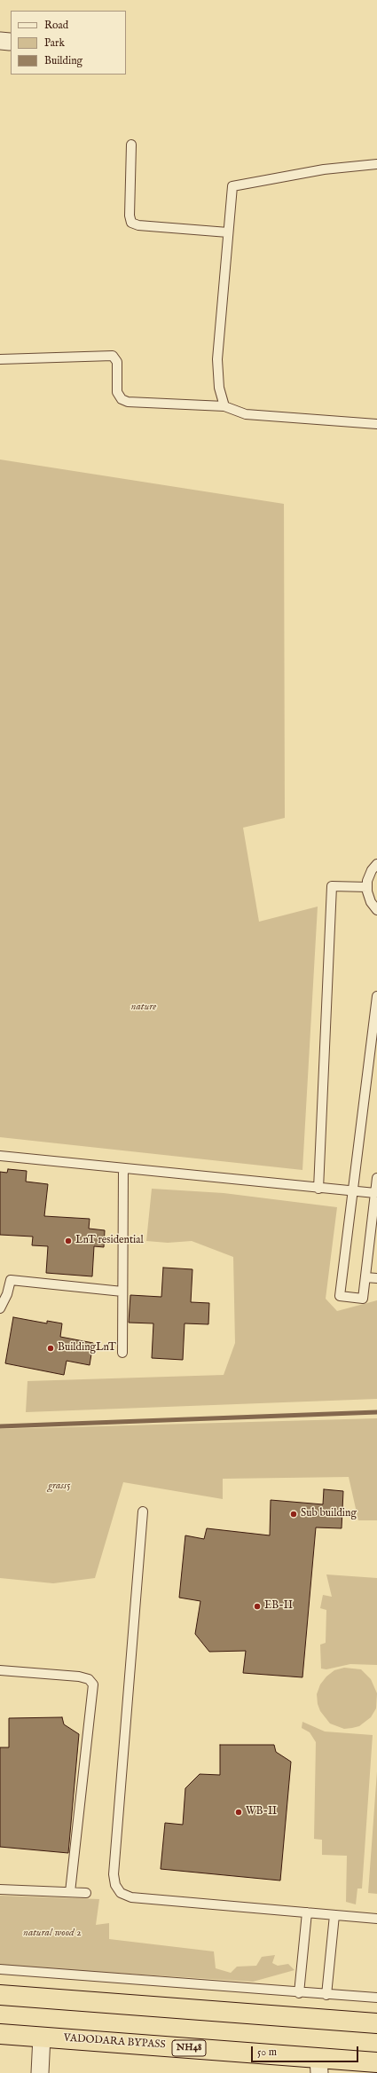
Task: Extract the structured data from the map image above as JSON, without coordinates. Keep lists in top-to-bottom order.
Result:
{
  "streets": {
    "highway": ["VADODARA BYPASS", "NH48"]
  },
  "parks": ["nature", "grass5", "natural wood 2"],
  "places": [
    "LnT residential",
    "BuildingLnT",
    "Sub building",
    "EB-II",
    "WB-II"
  ],
  "legend": ["Road", "Park", "Building"],
  "scale_bar": "50 m"
}
